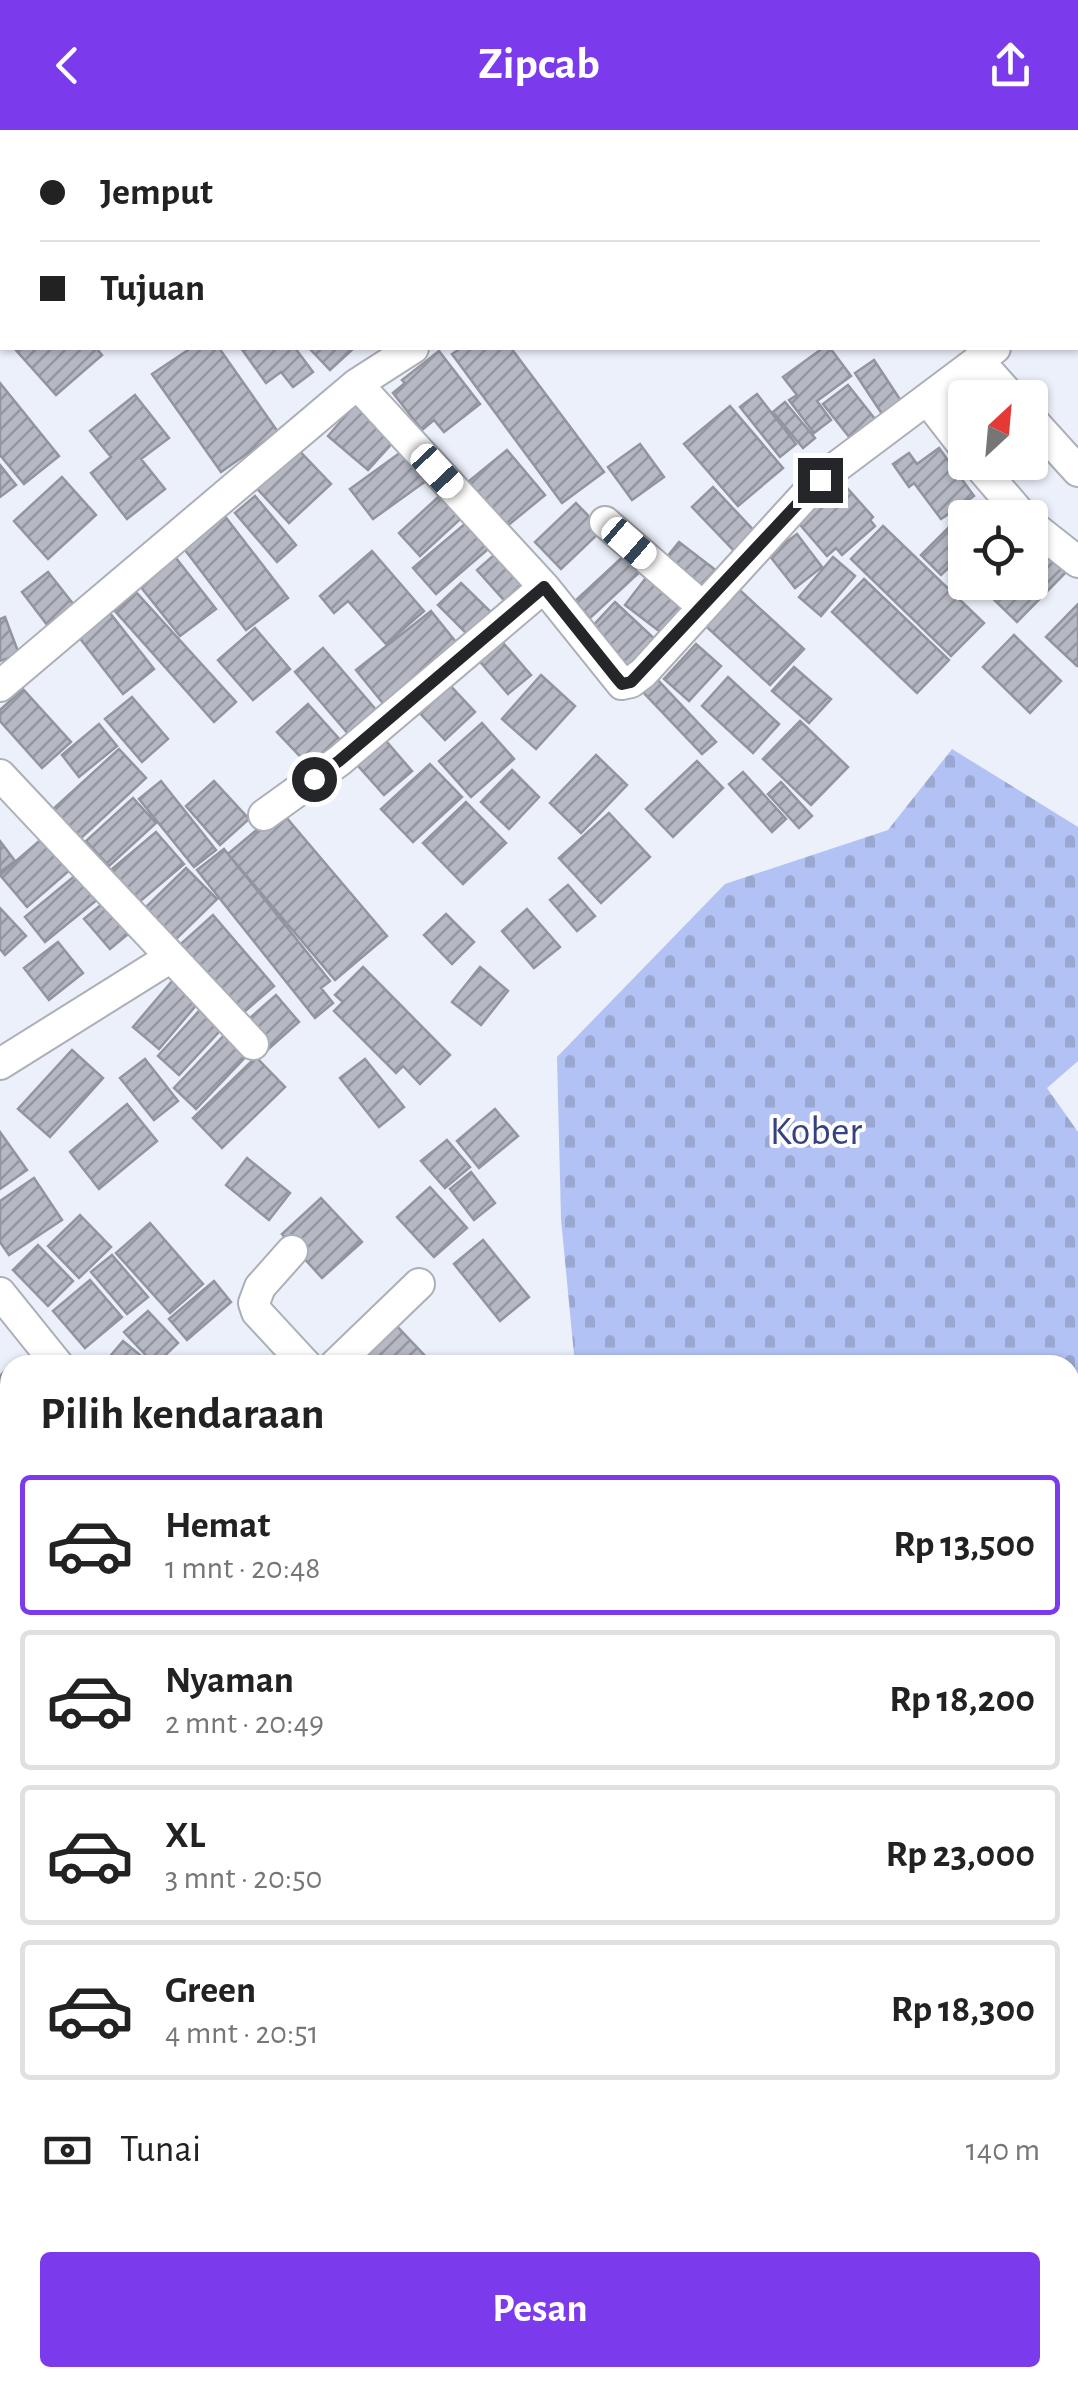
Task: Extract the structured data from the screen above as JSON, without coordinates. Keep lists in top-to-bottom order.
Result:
{
  "parks": ["Kober"],
  "north": "top right",
  "page": {
    "header": "Zipcab",
    "banner": ["Jemput", "Tujuan"],
    "heading": "Pilih kendaraan",
    "list": [
      {
        "name": "Hemat",
        "note": "1 mnt · 20:48",
        "value": "Rp 13,500"
      },
      {
        "name": "Nyaman",
        "note": "2 mnt · 20:49",
        "value": "Rp 18,200"
      },
      {
        "name": "XL",
        "note": "3 mnt · 20:50",
        "value": "Rp 23,000"
      },
      {
        "name": "Green",
        "note": "4 mnt · 20:51",
        "value": "Rp 18,300"
      }
    ],
    "pay": ["Tunai", "140 m"],
    "buttons": "Pesan"
  }
}
